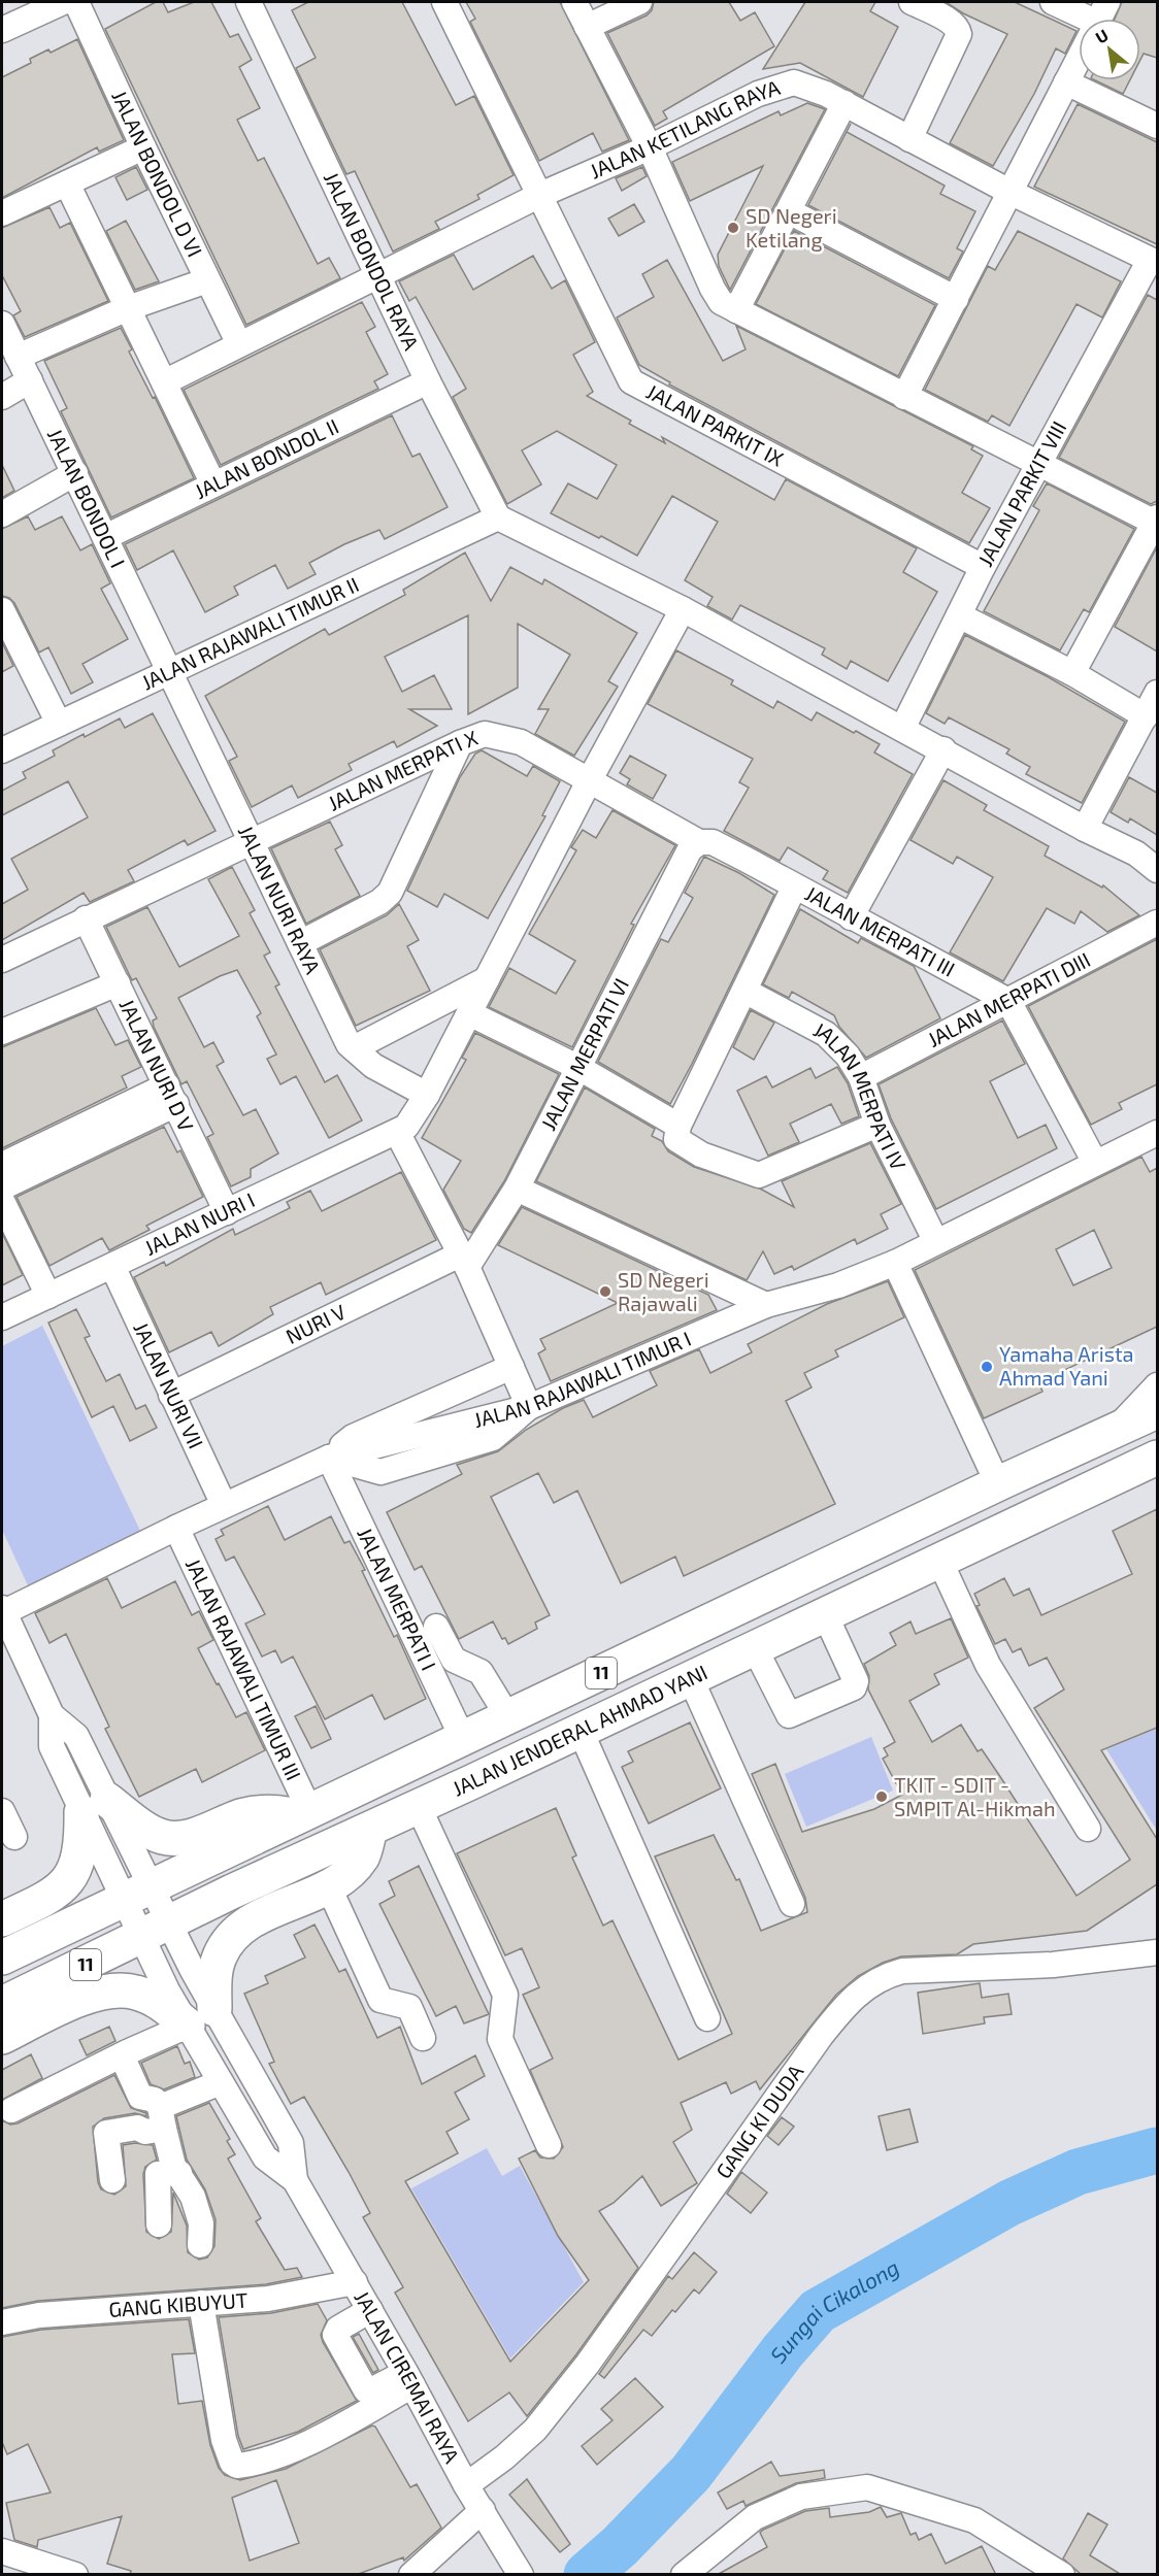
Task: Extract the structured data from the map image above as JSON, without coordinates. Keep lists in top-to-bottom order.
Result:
{
  "streets": {
    "highway": ["11", "JALAN JENDERAL AHMAD YANI"],
    "street": [
      "JALAN KETILANG RAYA",
      "JALAN BONDOL D VI",
      "JALAN BONDOL RAYA",
      "JALAN PARKIT IX",
      "JALAN BONDOL II",
      "JALAN PARKIT VIII",
      "JALAN BONDOL I",
      "JALAN RAJAWALI TIMUR II",
      "JALAN MERPATI X",
      "JALAN NURI RAYA",
      "JALAN MERPATI III",
      "JALAN MERPATI DIII",
      "JALAN MERPATI VI",
      "JALAN NURI D V",
      "JALAN MERPATI IV",
      "JALAN NURI I",
      "NURI V",
      "JALAN RAJAWALI TIMUR I",
      "JALAN NURI VII",
      "JALAN MERPATI I",
      "JALAN RAJAWALI TIMUR III",
      "GANG KI DUDA",
      "GANG KIBUYUT",
      "JALAN CIREMAI RAYA"
    ]
  },
  "crossings": [
    ["JALAN KETILANG RAYA", "JALAN BONDOL D VI"],
    ["JALAN KETILANG RAYA", "JALAN BONDOL RAYA"],
    ["JALAN KETILANG RAYA", "JALAN PARKIT IX"],
    ["JALAN KETILANG RAYA", "JALAN PARKIT VIII"],
    ["JALAN BONDOL RAYA", "JALAN BONDOL II"],
    ["JALAN BONDOL RAYA", "JALAN RAJAWALI TIMUR II"],
    ["JALAN PARKIT IX", "JALAN PARKIT VIII"],
    ["JALAN BONDOL II", "JALAN BONDOL I"],
    ["JALAN BONDOL I", "JALAN RAJAWALI TIMUR II"],
    ["JALAN BONDOL I", "JALAN NURI RAYA"],
    ["JALAN RAJAWALI TIMUR II", "JALAN NURI RAYA"],
    ["JALAN MERPATI X", "JALAN NURI RAYA"],
    ["JALAN MERPATI X", "JALAN MERPATI III"],
    ["JALAN MERPATI X", "JALAN NURI D V"],
    ["JALAN MERPATI III", "JALAN MERPATI DIII"],
    ["JALAN MERPATI III", "JALAN MERPATI VI"],
    ["JALAN MERPATI DIII", "JALAN MERPATI IV"],
    ["JALAN MERPATI VI", "NURI V"],
    ["JALAN NURI D V", "JALAN NURI I"],
    ["JALAN MERPATI IV", "JALAN RAJAWALI TIMUR I"],
    ["JALAN NURI I", "JALAN NURI VII"],
    ["NURI V", "JALAN NURI VII"],
    ["JALAN RAJAWALI TIMUR I", "JALAN NURI VII"],
    ["JALAN RAJAWALI TIMUR I", "JALAN MERPATI I"],
    ["JALAN RAJAWALI TIMUR I", "JALAN RAJAWALI TIMUR III"],
    ["JALAN MERPATI I", "JALAN JENDERAL AHMAD YANI"],
    ["JALAN RAJAWALI TIMUR III", "JALAN JENDERAL AHMAD YANI"],
    ["JALAN JENDERAL AHMAD YANI", "JALAN CIREMAI RAYA"],
    ["GANG KI DUDA", "JALAN CIREMAI RAYA"],
    ["GANG KIBUYUT", "JALAN CIREMAI RAYA"]
  ],
  "water": ["Sungai Cikalong"],
  "places": [
    "SD Negeri Ketilang",
    "SD Negeri Rajawali",
    "Yamaha Arista Ahmad Yani",
    "TKIT - SDIT - SMPIT Al-Hikmah"
  ],
  "north": "top left"
}
